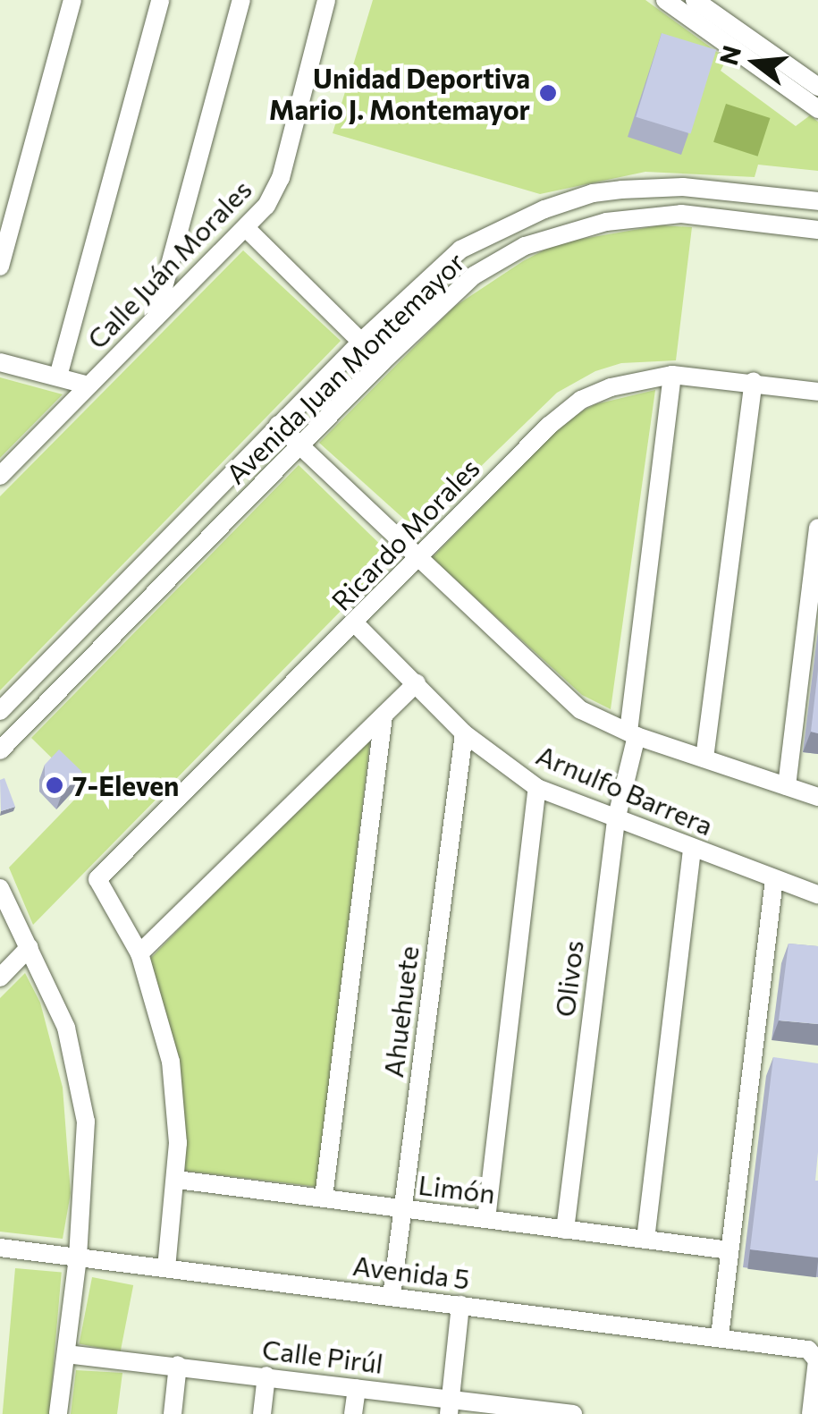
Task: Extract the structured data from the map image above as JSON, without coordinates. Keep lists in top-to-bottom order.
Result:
{
  "streets": {
    "street": [
      "Calle Juán Morales",
      "Avenida Juan Montemayor",
      "Ricardo Morales",
      "Arnulfo Barrera",
      "Olivos",
      "Ahuehuete",
      "Limón",
      "Avenida 5",
      "Calle Pirúl"
    ]
  },
  "crossings": [
    ["Ricardo Morales", "Arnulfo Barrera"],
    ["Ricardo Morales", "Olivos"],
    ["Arnulfo Barrera", "Olivos"],
    ["Arnulfo Barrera", "Ahuehuete"],
    ["Olivos", "Limón"],
    ["Ahuehuete", "Limón"],
    ["Ahuehuete", "Avenida 5"]
  ],
  "places": ["Unidad Deportiva Mario J. Montemayor", "7-Eleven"],
  "north": "left"
}
